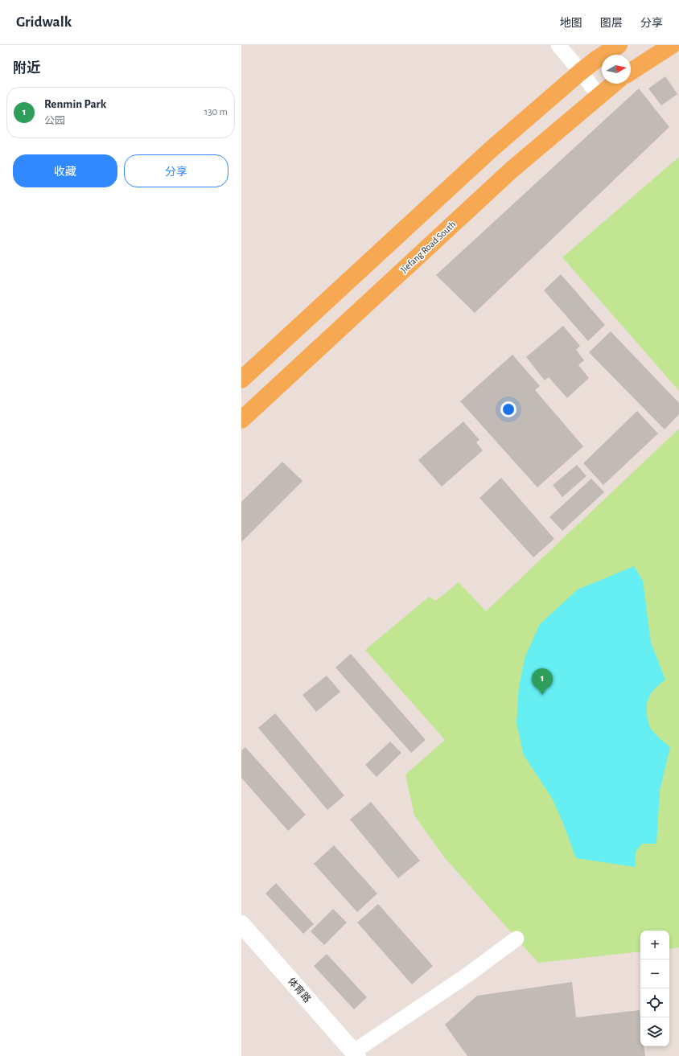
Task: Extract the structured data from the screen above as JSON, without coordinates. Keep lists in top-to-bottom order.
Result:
{
  "streets": {
    "main road": ["Jiefang Road South"],
    "street": ["体育路"]
  },
  "north": "right",
  "page": {
    "header": "Gridwalk",
    "nav": ["地图", "图层", "分享"],
    "heading": "附近",
    "list": [
      {
        "mark": "1",
        "name": "Renmin Park",
        "note": "公园",
        "value": "130 m"
      }
    ],
    "buttons": ["收藏", "分享"],
    "pins": "1",
    "map_buttons": ["+", "−"]
  }
}
